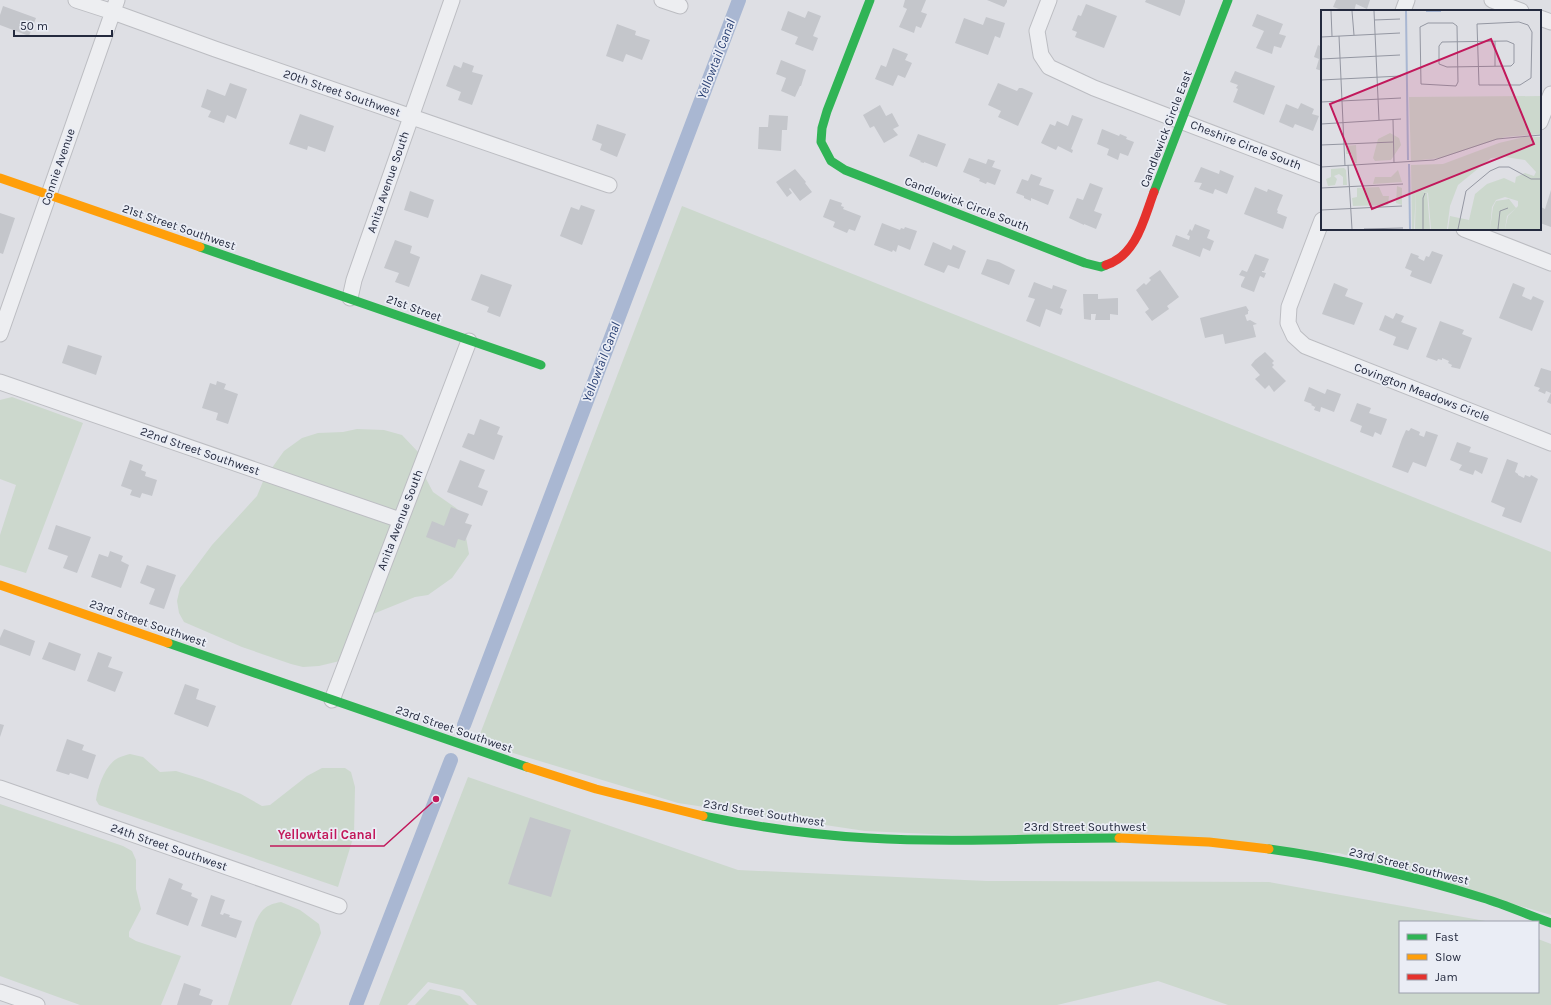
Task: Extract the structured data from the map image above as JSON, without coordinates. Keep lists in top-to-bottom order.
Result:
{
  "streets": {
    "street": [
      "20th Street Southwest",
      "Candlewick Circle East",
      "Cheshire Circle South",
      "Connie Avenue",
      "Anita Avenue South",
      "Candlewick Circle South",
      "21st Street Southwest",
      "21st Street",
      "Covington Meadows Circle",
      "22nd Street Southwest",
      "23rd Street Southwest",
      "24th Street Southwest"
    ]
  },
  "crossings": [
    ["20th Street Southwest", "Connie Avenue"],
    ["20th Street Southwest", "Anita Avenue South"],
    ["Candlewick Circle East", "Cheshire Circle South"],
    ["Candlewick Circle East", "Candlewick Circle South"],
    ["Connie Avenue", "21st Street Southwest"],
    ["Anita Avenue South", "21st Street Southwest"],
    ["Anita Avenue South", "21st Street"],
    ["Anita Avenue South", "22nd Street Southwest"],
    ["Anita Avenue South", "23rd Street Southwest"],
    ["21st Street Southwest", "21st Street"]
  ],
  "water": ["Yellowtail Canal"],
  "places": ["Yellowtail Canal"],
  "legend": ["Fast", "Slow", "Jam"],
  "scale_bar": "50 m"
}
